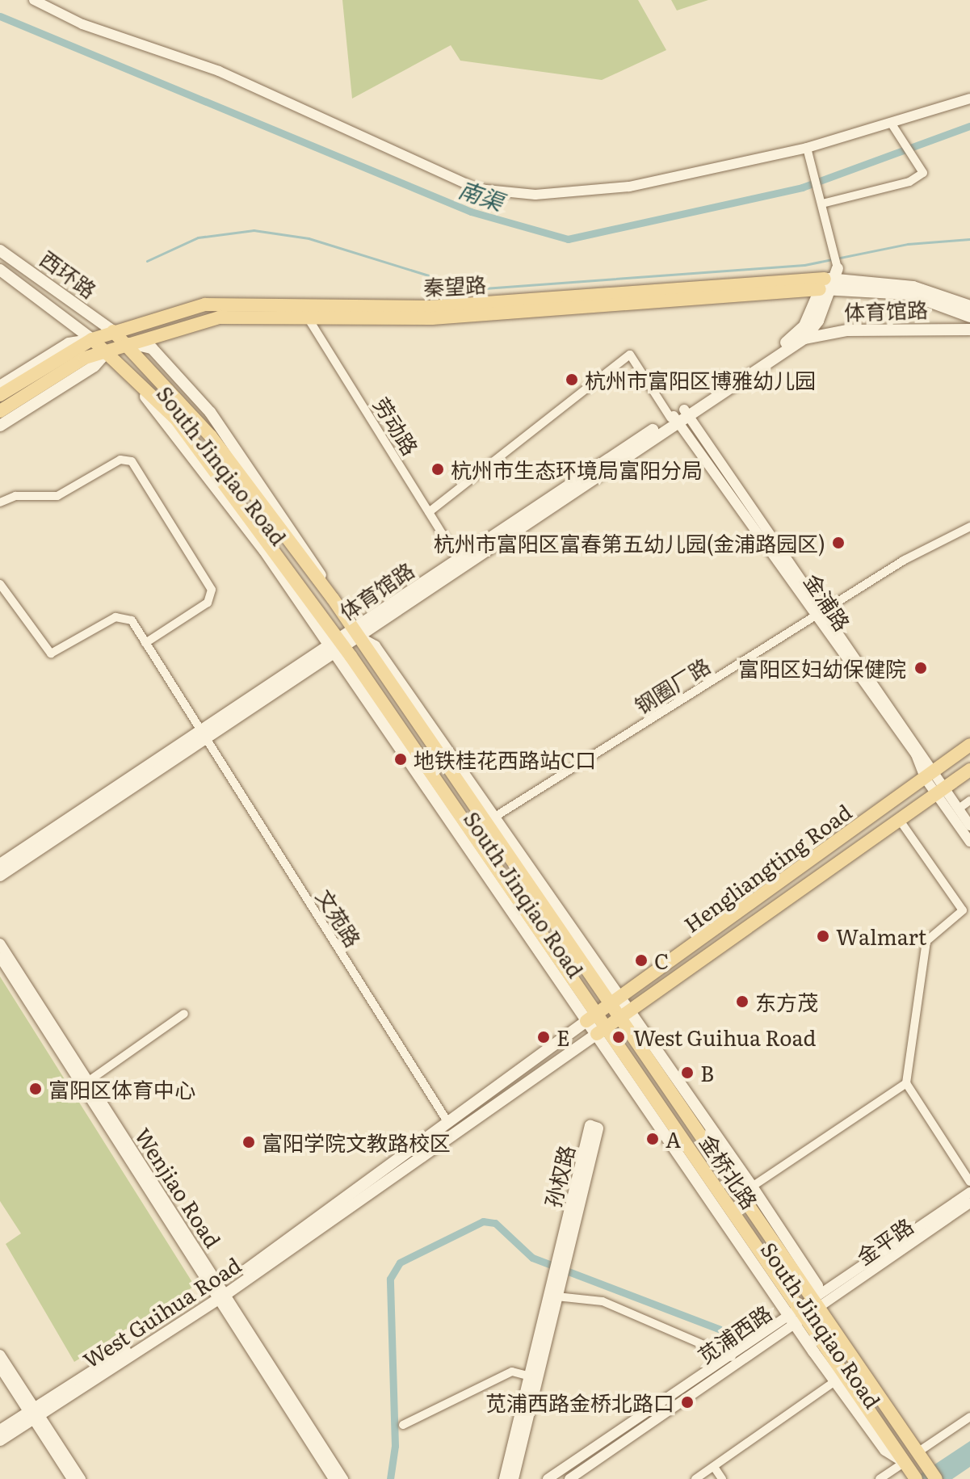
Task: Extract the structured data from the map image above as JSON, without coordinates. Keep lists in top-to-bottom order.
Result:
{
  "streets": {
    "main road": [
      "西环路",
      "秦望路",
      "体育馆路",
      "South Jinqiao Road",
      "Hengliangting Road",
      "金桥北路",
      "孙权路",
      "West Guihua Road"
    ],
    "street": [
      "劳动路",
      "金浦路",
      "钢圈厂路",
      "文苑路",
      "Wenjiao Road",
      "金平路",
      "苋浦西路"
    ]
  },
  "crossings": [
    ["西环路", "秦望路"],
    ["西环路", "South Jinqiao Road"],
    ["秦望路", "体育馆路"],
    ["秦望路", "劳动路"],
    ["秦望路", "South Jinqiao Road"],
    ["体育馆路", "劳动路"],
    ["体育馆路", "South Jinqiao Road"],
    ["体育馆路", "金浦路"],
    ["体育馆路", "文苑路"],
    ["South Jinqiao Road", "钢圈厂路"],
    ["South Jinqiao Road", "Hengliangting Road"],
    ["South Jinqiao Road", "金桥北路"],
    ["South Jinqiao Road", "West Guihua Road"],
    ["South Jinqiao Road", "苋浦西路"],
    ["金浦路", "钢圈厂路"],
    ["金浦路", "Hengliangting Road"],
    ["Hengliangting Road", "金桥北路"],
    ["Hengliangting Road", "West Guihua Road"],
    ["文苑路", "West Guihua Road"],
    ["金桥北路", "金平路"],
    ["金桥北路", "West Guihua Road"],
    ["金桥北路", "苋浦西路"],
    ["Wenjiao Road", "West Guihua Road"],
    ["金平路", "苋浦西路"]
  ],
  "water": ["南渠"],
  "places": [
    "杭州市富阳区博雅幼儿园",
    "杭州市生态环境局富阳分局",
    "杭州市富阳区富春第五幼儿园(金浦路园区)",
    "富阳区妇幼保健院",
    "地铁桂花西路站C口",
    "Walmart",
    "C",
    "东方茂",
    "E",
    "West Guihua Road",
    "B",
    "富阳区体育中心",
    "A",
    "富阳学院文教路校区",
    "苋浦西路金桥北路口"
  ]
}
